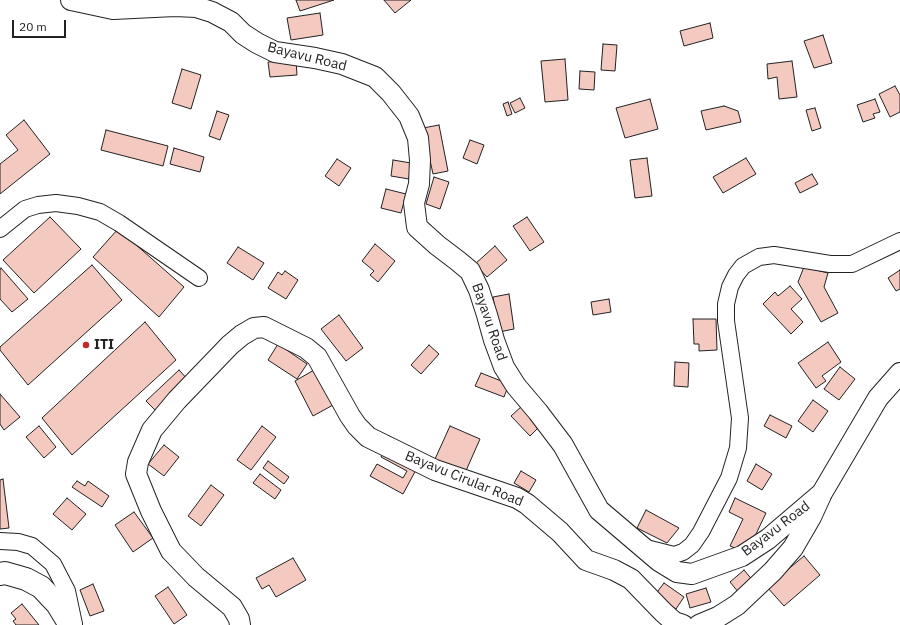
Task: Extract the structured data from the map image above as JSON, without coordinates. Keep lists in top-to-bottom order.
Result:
{
  "streets": {
    "street": ["Bayavu Road", "Bayavu Cirular Road"]
  },
  "places": ["ITI"],
  "scale_bar": "20 m"
}
